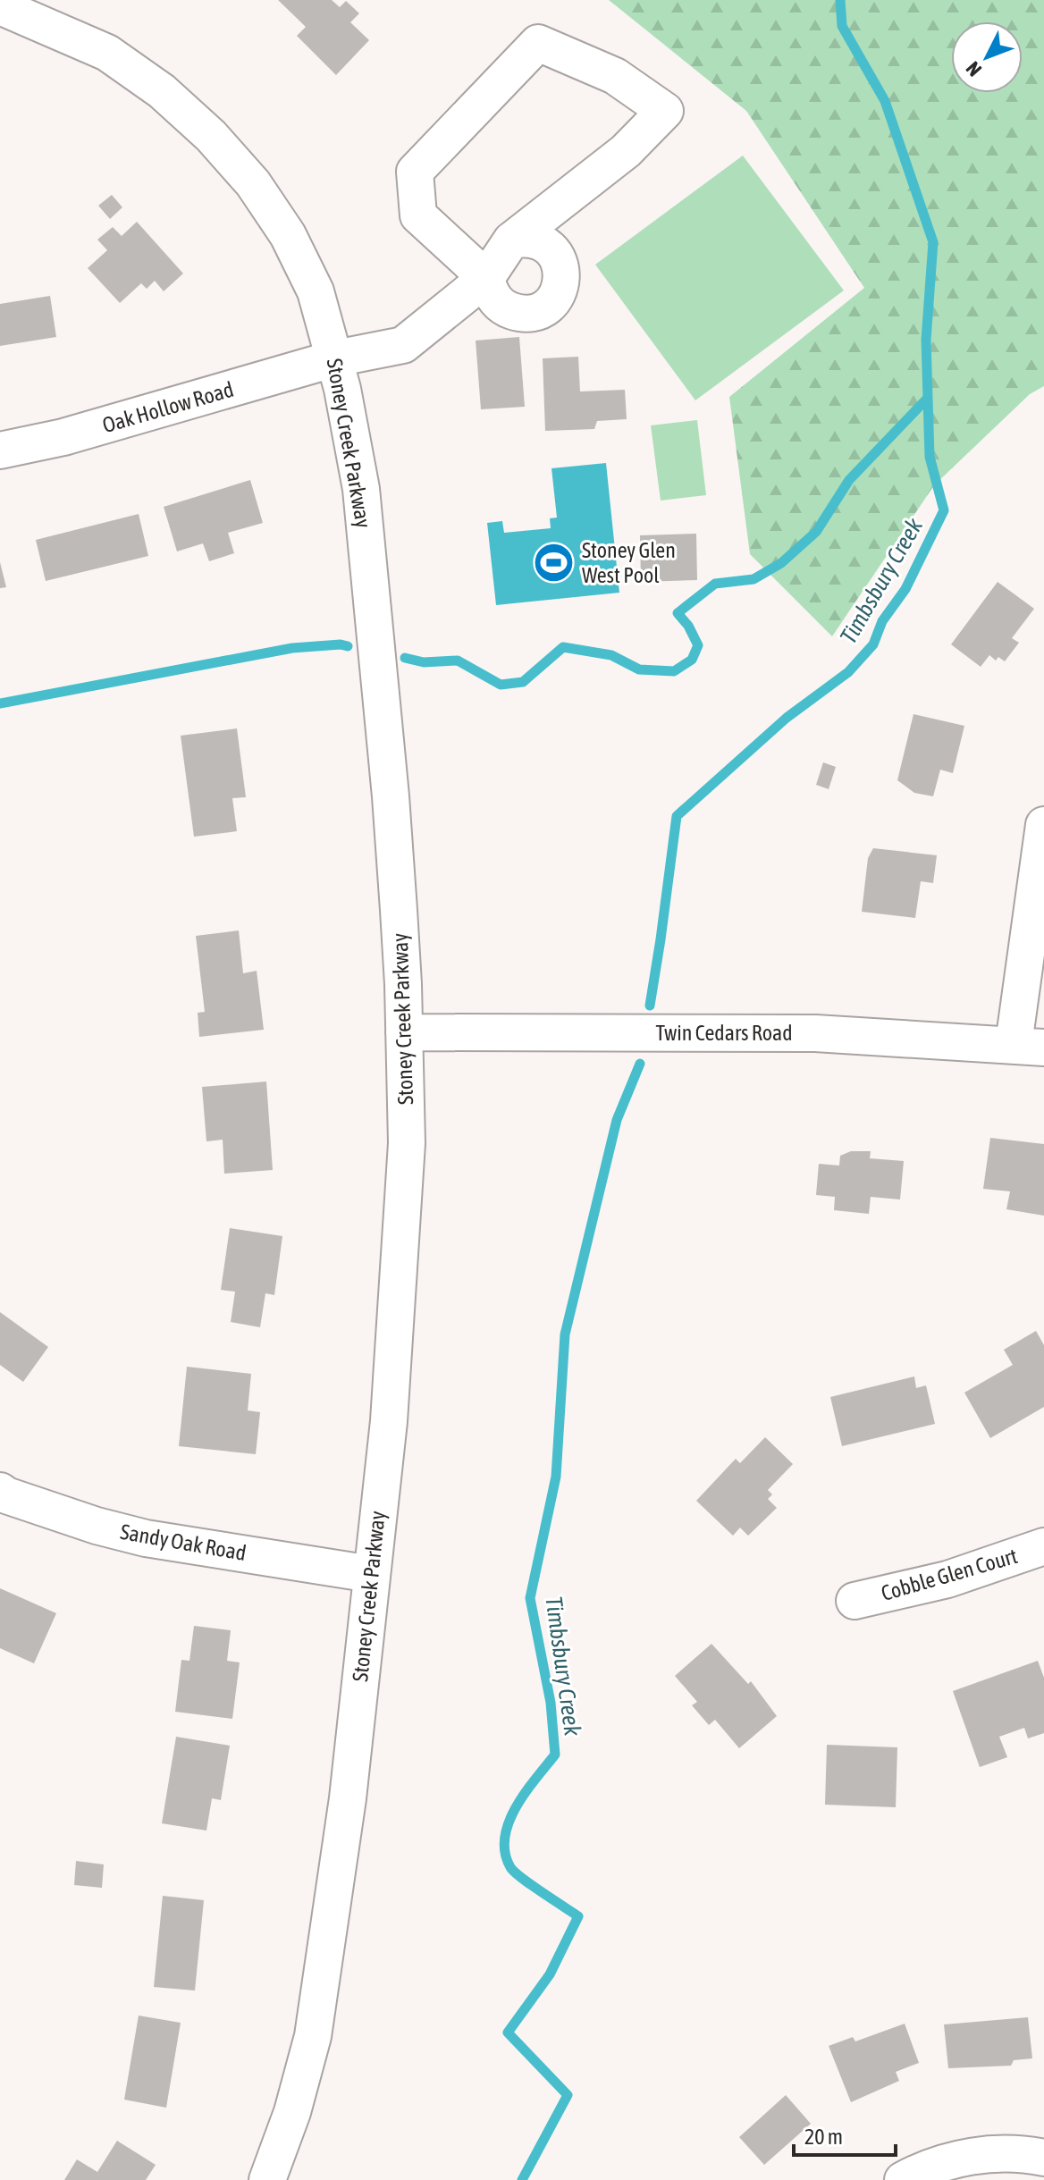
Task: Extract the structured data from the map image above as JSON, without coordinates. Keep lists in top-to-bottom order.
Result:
{
  "streets": {
    "street": [
      "Oak Hollow Road",
      "Stoney Creek Parkway",
      "Twin Cedars Road",
      "Sandy Oak Road",
      "Cobble Glen Court"
    ]
  },
  "crossings": [
    ["Oak Hollow Road", "Stoney Creek Parkway"],
    ["Stoney Creek Parkway", "Twin Cedars Road"],
    ["Stoney Creek Parkway", "Sandy Oak Road"]
  ],
  "water": ["Timbsbury Creek"],
  "places": {
    "sports": ["Stoney Glen West Pool"]
  },
  "scale_bar": "20 m",
  "north": "bottom left"
}
